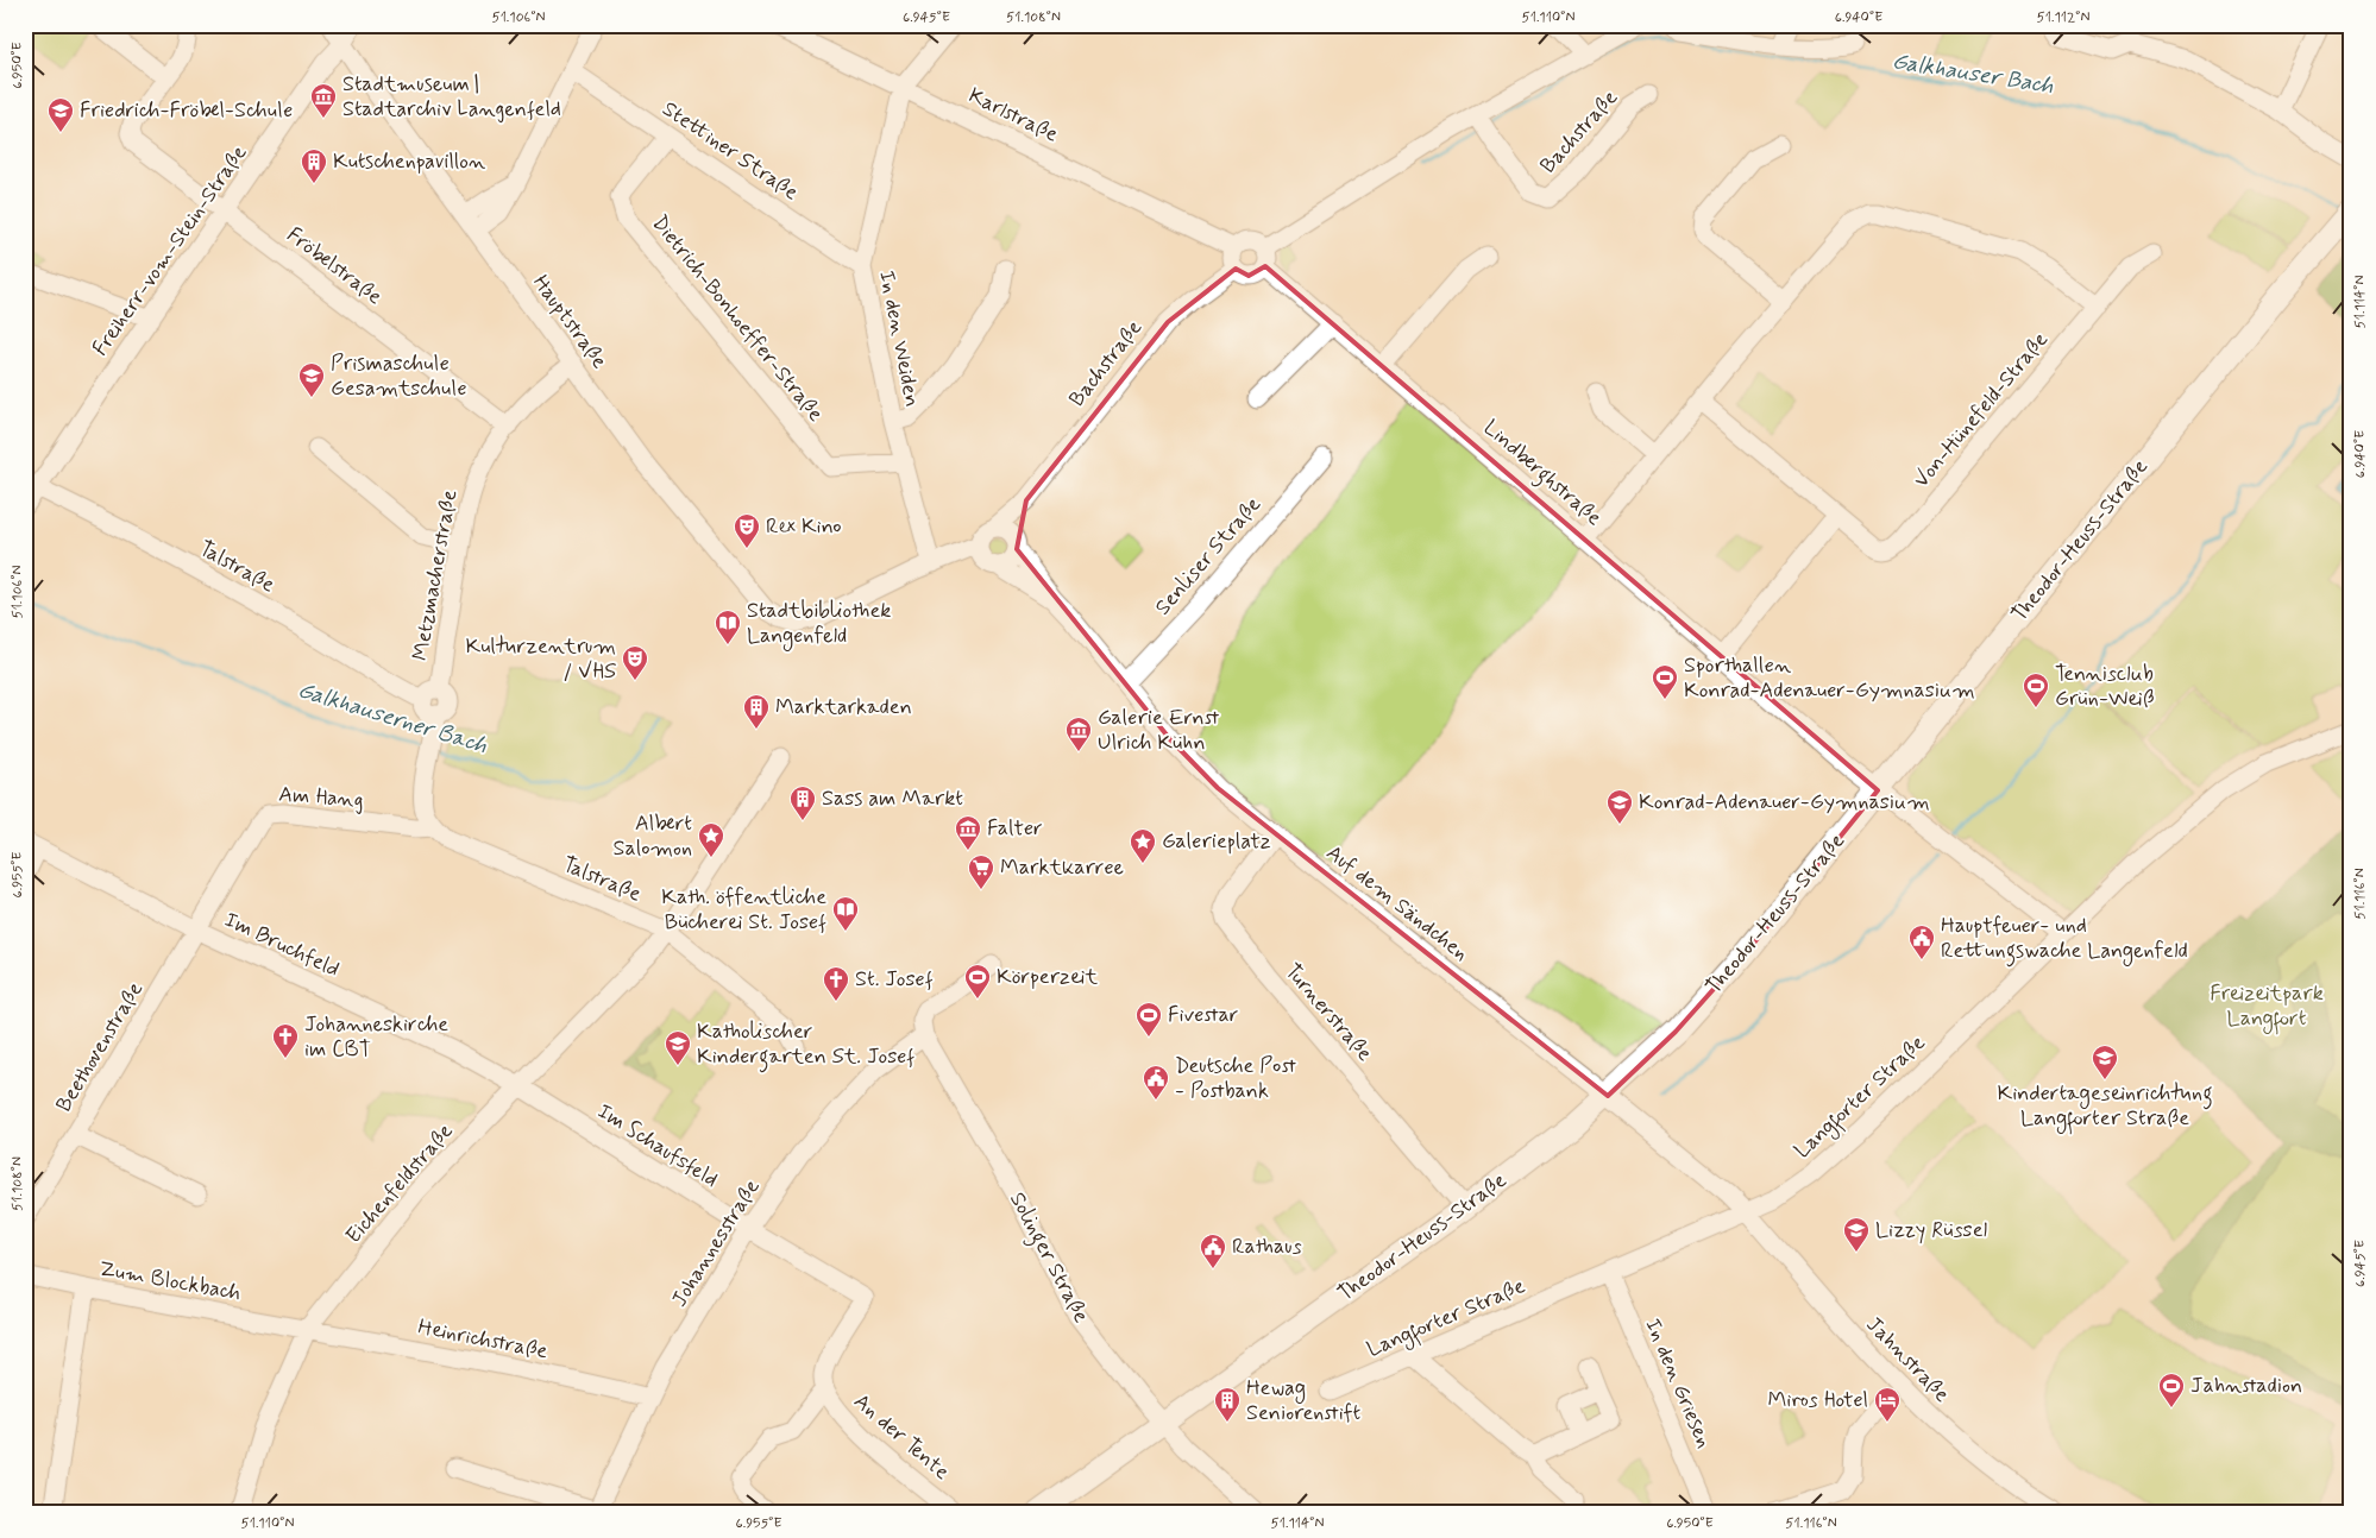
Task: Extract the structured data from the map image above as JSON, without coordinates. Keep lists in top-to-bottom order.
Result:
{
  "streets": {
    "main road": ["Theodor-Heuss-Straße"],
    "street": [
      "Karlstraße",
      "Bachstraße",
      "Stettiner Straße",
      "Freiherr-vom-Stein-Straße",
      "Fröbelstraße",
      "Dietrich-Bonhoeffer-Straße",
      "Hauptstraße",
      "In den Weiden",
      "Von-Hünefeld-Straße",
      "Lindberghstraße",
      "Senliser Straße",
      "Talstraße",
      "Metzmacherstraße",
      "Am Hang",
      "Auf dem Sändchen",
      "Im Bruchfeld",
      "Turnerstraße",
      "Beethovenstraße",
      "Langforter Straße",
      "Im Schaufsfeld",
      "Eichenfeldstraße",
      "Johannesstraße",
      "Solinger Straße",
      "Zum Blockbach",
      "Heinrichstraße",
      "Jahnstraße",
      "In den Griesen",
      "An der Tente"
    ]
  },
  "crossings": [
    ["Karlstraße", "Bachstraße"],
    ["Karlstraße", "In den Weiden"],
    ["Karlstraße", "Lindberghstraße"],
    ["Bachstraße", "Lindberghstraße"],
    ["Bachstraße", "Auf dem Sändchen"],
    ["Stettiner Straße", "Dietrich-Bonhoeffer-Straße"],
    ["Stettiner Straße", "In den Weiden"],
    ["Freiherr-vom-Stein-Straße", "Fröbelstraße"],
    ["Freiherr-vom-Stein-Straße", "Hauptstraße"],
    ["Freiherr-vom-Stein-Straße", "Talstraße"],
    ["Fröbelstraße", "Metzmacherstraße"],
    ["Dietrich-Bonhoeffer-Straße", "In den Weiden"],
    ["Hauptstraße", "In den Weiden"],
    ["Hauptstraße", "Metzmacherstraße"],
    ["Lindberghstraße", "Theodor-Heuss-Straße"],
    ["Lindberghstraße", "Langforter Straße"],
    ["Theodor-Heuss-Straße", "Auf dem Sändchen"],
    ["Theodor-Heuss-Straße", "Turnerstraße"],
    ["Theodor-Heuss-Straße", "Solinger Straße"],
    ["Senliser Straße", "Auf dem Sändchen"],
    ["Talstraße", "Metzmacherstraße"],
    ["Talstraße", "Am Hang"],
    ["Talstraße", "Eichenfeldstraße"],
    ["Am Hang", "Im Bruchfeld"],
    ["Am Hang", "Beethovenstraße"],
    ["Auf dem Sändchen", "Turnerstraße"],
    ["Auf dem Sändchen", "Langforter Straße"],
    ["Auf dem Sändchen", "Jahnstraße"],
    ["Im Bruchfeld", "Beethovenstraße"],
    ["Im Bruchfeld", "Im Schaufsfeld"],
    ["Im Bruchfeld", "Eichenfeldstraße"],
    ["Langforter Straße", "Jahnstraße"],
    ["Langforter Straße", "In den Griesen"],
    ["Im Schaufsfeld", "Eichenfeldstraße"],
    ["Im Schaufsfeld", "Johannesstraße"],
    ["Im Schaufsfeld", "An der Tente"],
    ["Eichenfeldstraße", "Zum Blockbach"],
    ["Eichenfeldstraße", "Heinrichstraße"],
    ["Johannesstraße", "Solinger Straße"],
    ["Johannesstraße", "Heinrichstraße"],
    ["Zum Blockbach", "Heinrichstraße"]
  ],
  "water": ["Galkhauser Bach", "Galkhauserner Bach"],
  "parks": ["Freizeitpark Langfort"],
  "places": {
    "museum": ["Stadtmuseum | Stadtarchiv Langenfeld", "Galerie Ernst Ulrich Kühn", "Falter"],
    "school or university": [
      "Friedrich-Fröbel-Schule",
      "Prismaschule Gesamtschule",
      "Konrad-Adenauer-Gymnasium",
      "Katholischer Kindergarten St. Josef",
      "Kindertageseinrichtung Langforter Straße",
      "Lizzy Rüssel"
    ],
    "building": [
      "Kutschenpavillon",
      "Marktarkaden",
      "Sass am Markt",
      "Hewag Seniorenstift"
    ],
    "theatre": ["Rex Kino", "Kulturzentrum / VHS"],
    "library": ["Stadtbibliothek Langenfeld", "Kath. öffentliche Bücherei St. Josef"],
    "sports": [
      "Sporthallen Konrad-Adenauer-Gymnasium",
      "Tennisclub Grün-Weiß",
      "Körperzeit",
      "Fivestar",
      "Jahnstadion"
    ],
    "place": ["Albert Salomon", "Galerieplatz"],
    "supermarket": ["Marktkarree"],
    "public building": ["Hauptfeuer- und Rettungswache Langenfeld", "Deutsche Post - Postbank", "Rathaus"],
    "church": ["St. Josef", "Johanneskirche im CBT"],
    "hotel": ["Miros Hotel"]
  },
  "coordinates": [
    "51.106°N",
    "6.945°E",
    "51.108°N",
    "51.110°N",
    "6.940°E",
    "51.112°N",
    "6.950°E",
    "51.114°N",
    "6.955°E",
    "51.116°N"
  ]
}
